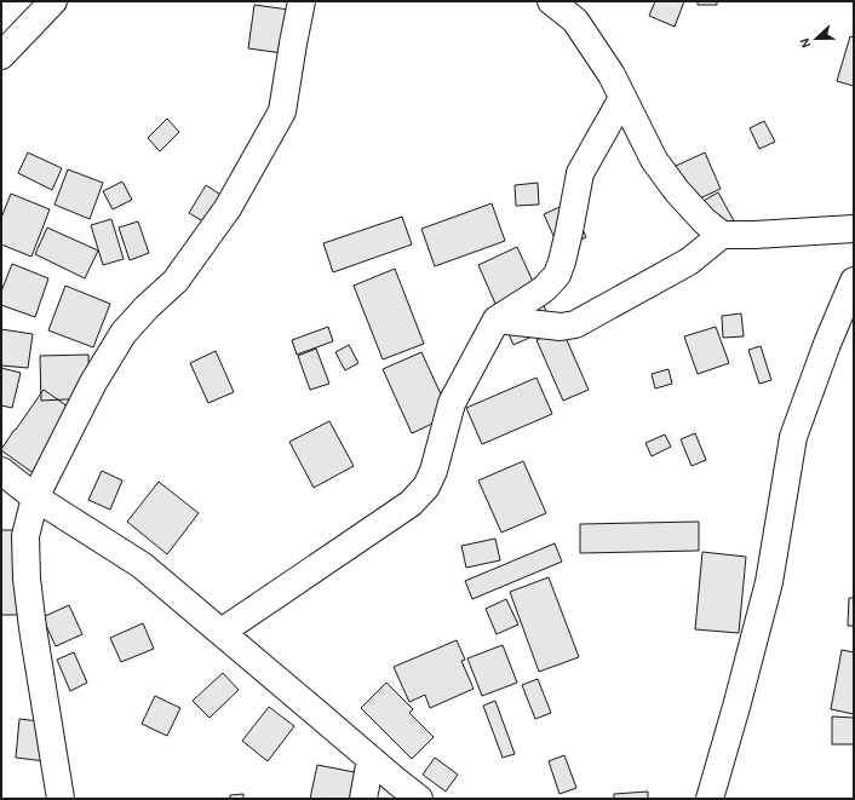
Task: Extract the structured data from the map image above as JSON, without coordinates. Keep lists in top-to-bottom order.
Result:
{
  "north": "left"
}
